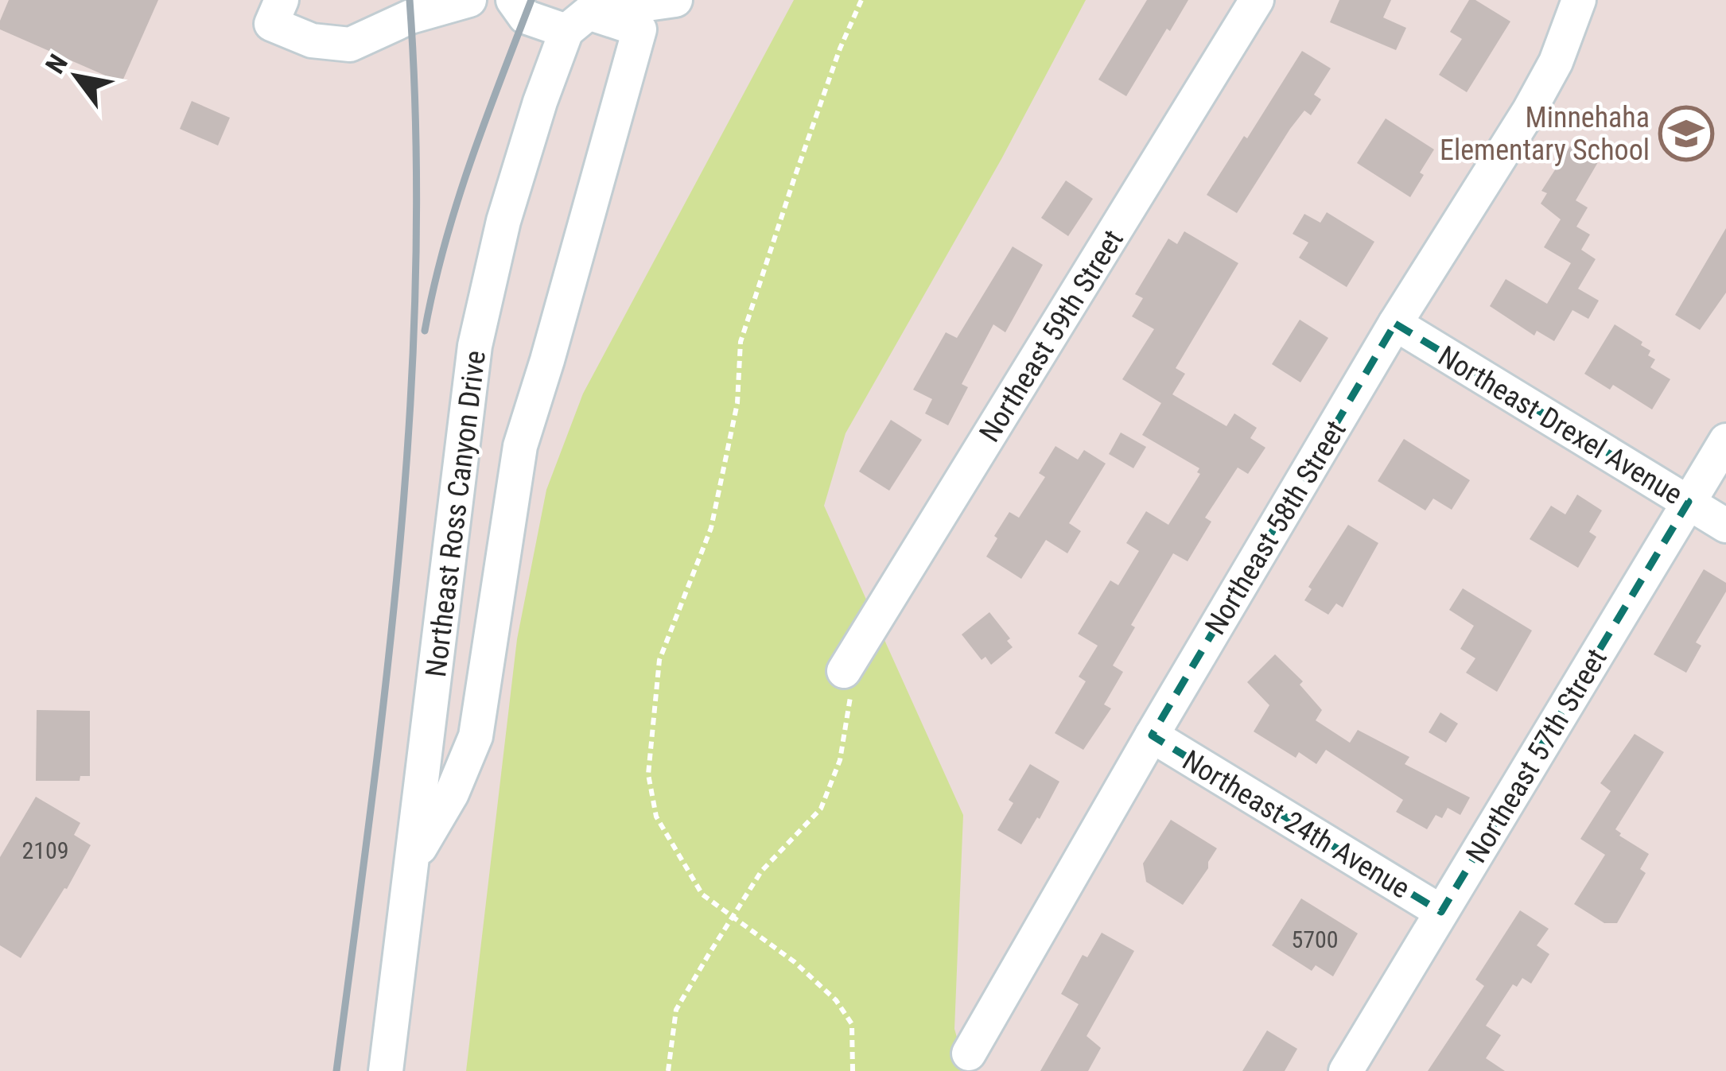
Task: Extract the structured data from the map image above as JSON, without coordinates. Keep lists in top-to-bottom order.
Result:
{
  "streets": {
    "street": [
      "Northeast 59th Street",
      "Northeast Drexel Avenue",
      "Northeast Ross Canyon Drive",
      "Northeast 58th Street",
      "Northeast 57th Street",
      "Northeast 24th Avenue"
    ]
  },
  "crossings": [
    ["Northeast Drexel Avenue", "Northeast 58th Street"],
    ["Northeast Drexel Avenue", "Northeast 57th Street"],
    ["Northeast 58th Street", "Northeast 24th Avenue"],
    ["Northeast 57th Street", "Northeast 24th Avenue"]
  ],
  "places": {
    "school or university": ["Minnehaha Elementary School"]
  },
  "house_numbers": ["2109", "5700"],
  "north": "top left"
}
